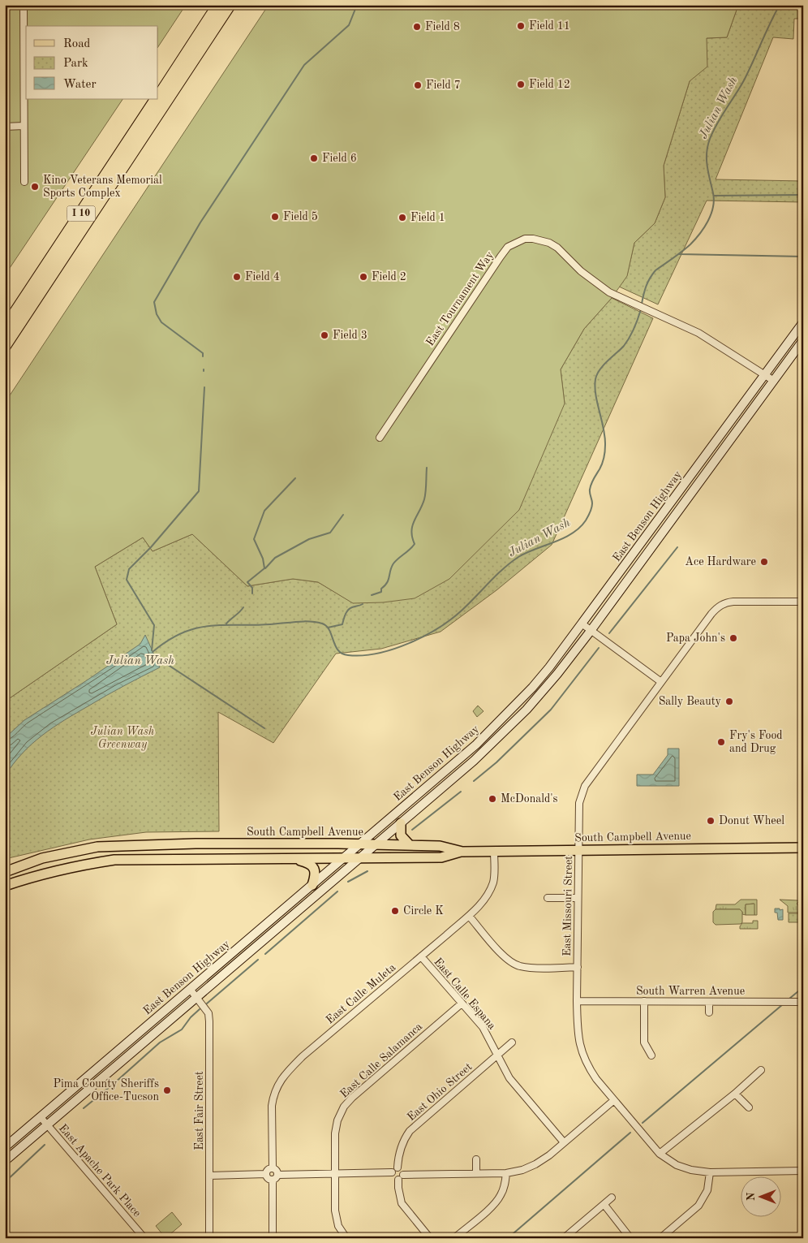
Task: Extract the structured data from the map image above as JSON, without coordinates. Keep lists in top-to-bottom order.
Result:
{
  "streets": {
    "highway": ["I 10"],
    "main road": ["East Benson Highway", "South Campbell Avenue"],
    "street": [
      "East Tournament Way",
      "East Missouri Street",
      "South Warren Avenue",
      "East Calle Muleta",
      "East Calle Espana",
      "East Calle Salamanca",
      "East Ohio Street",
      "East Fair Street",
      "East Apache Park Place"
    ]
  },
  "crossings": [
    ["East Tournament Way", "East Benson Highway"],
    ["East Benson Highway", "South Campbell Avenue"],
    ["East Benson Highway", "East Fair Street"],
    ["East Benson Highway", "East Apache Park Place"],
    ["South Campbell Avenue", "East Missouri Street"],
    ["South Campbell Avenue", "East Calle Muleta"],
    ["East Missouri Street", "South Warren Avenue"],
    ["East Calle Muleta", "East Calle Espana"],
    ["East Calle Espana", "East Calle Salamanca"],
    ["East Calle Espana", "East Ohio Street"]
  ],
  "water": ["Julian Wash"],
  "parks": ["Julian Wash Greenway"],
  "places": [
    "Field 11",
    "Field 8",
    "Field 12",
    "Field 7",
    "Field 6",
    "Kino Veterans Memorial Sports Complex",
    "Field 5",
    "Field 1",
    "Field 4",
    "Field 2",
    "Field 3",
    "Ace Hardware",
    "Papa John's",
    "Sally Beauty",
    "Fry's Food and Drug",
    "McDonald's",
    "Donut Wheel",
    "Circle K",
    "Pima County Sheriffs Office-Tucson"
  ],
  "legend": ["Road", "Park", "Water"],
  "north": "left"
}
